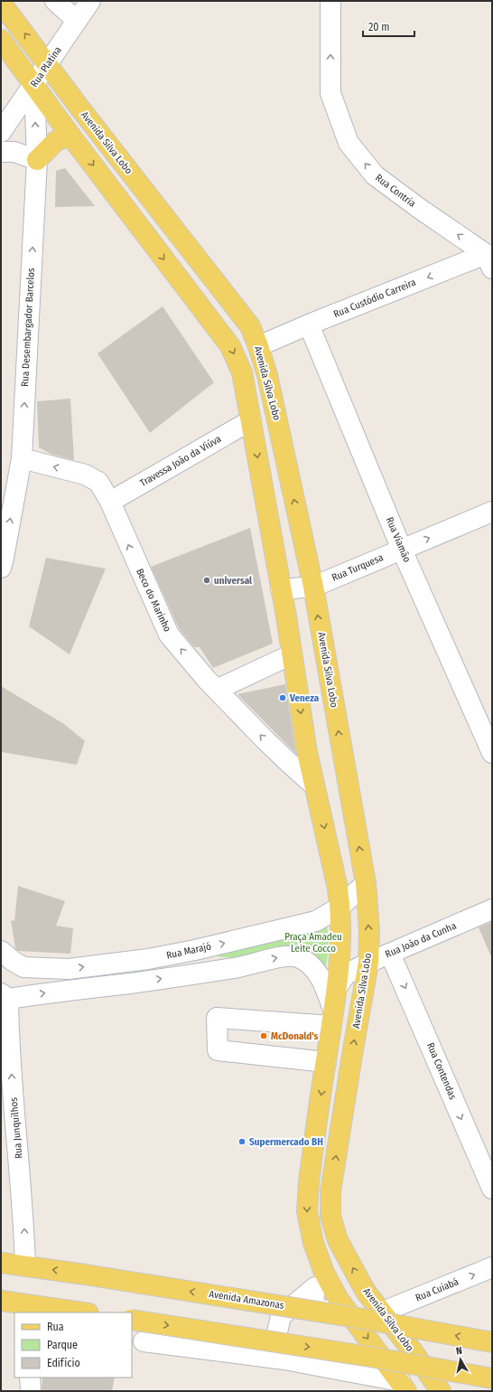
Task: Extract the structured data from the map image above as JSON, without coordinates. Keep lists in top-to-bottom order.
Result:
{
  "streets": {
    "main road": ["Avenida Silva Lobo", "Avenida Amazonas"],
    "street": [
      "Rua Platina",
      "Rua Contria",
      "Rua Custódio Carreira",
      "Rua Desembargador Barcelos",
      "Travessa João da Viúva",
      "Rua Viamão",
      "Rua Turquesa",
      "Beco do Marinho",
      "Rua João da Cunha",
      "Rua Marajó",
      "Rua Contendas",
      "Rua Junquilhos",
      "Rua Cuiabá"
    ]
  },
  "crossings": [
    ["Rua Platina", "Avenida Silva Lobo"],
    ["Rua Platina", "Rua Desembargador Barcelos"],
    ["Avenida Silva Lobo", "Rua Custódio Carreira"],
    ["Avenida Silva Lobo", "Rua Turquesa"],
    ["Avenida Silva Lobo", "Rua João da Cunha"],
    ["Avenida Silva Lobo", "Rua Marajó"],
    ["Avenida Silva Lobo", "Rua Cuiabá"],
    ["Rua Contria", "Rua Custódio Carreira"],
    ["Rua Custódio Carreira", "Rua Viamão"],
    ["Rua Desembargador Barcelos", "Beco do Marinho"],
    ["Travessa João da Viúva", "Beco do Marinho"],
    ["Rua Viamão", "Rua Turquesa"],
    ["Rua João da Cunha", "Rua Contendas"],
    ["Rua Junquilhos", "Avenida Amazonas"]
  ],
  "one_way": [
    "Rua Contria",
    "Rua Custódio Carreira",
    "Rua Desembargador Barcelos",
    "Rua Turquesa",
    "Beco do Marinho",
    "Rua Contendas",
    "Rua Junquilhos",
    "Rua Cuiabá"
  ],
  "parks": ["Praça Amadeu Leite Cocco"],
  "places": [
    "universal",
    "Veneza",
    "McDonald's",
    "Supermercado BH"
  ],
  "legend": ["Rua", "Parque", "Edifício"],
  "scale_bar": "20 m",
  "north": "top"
}
